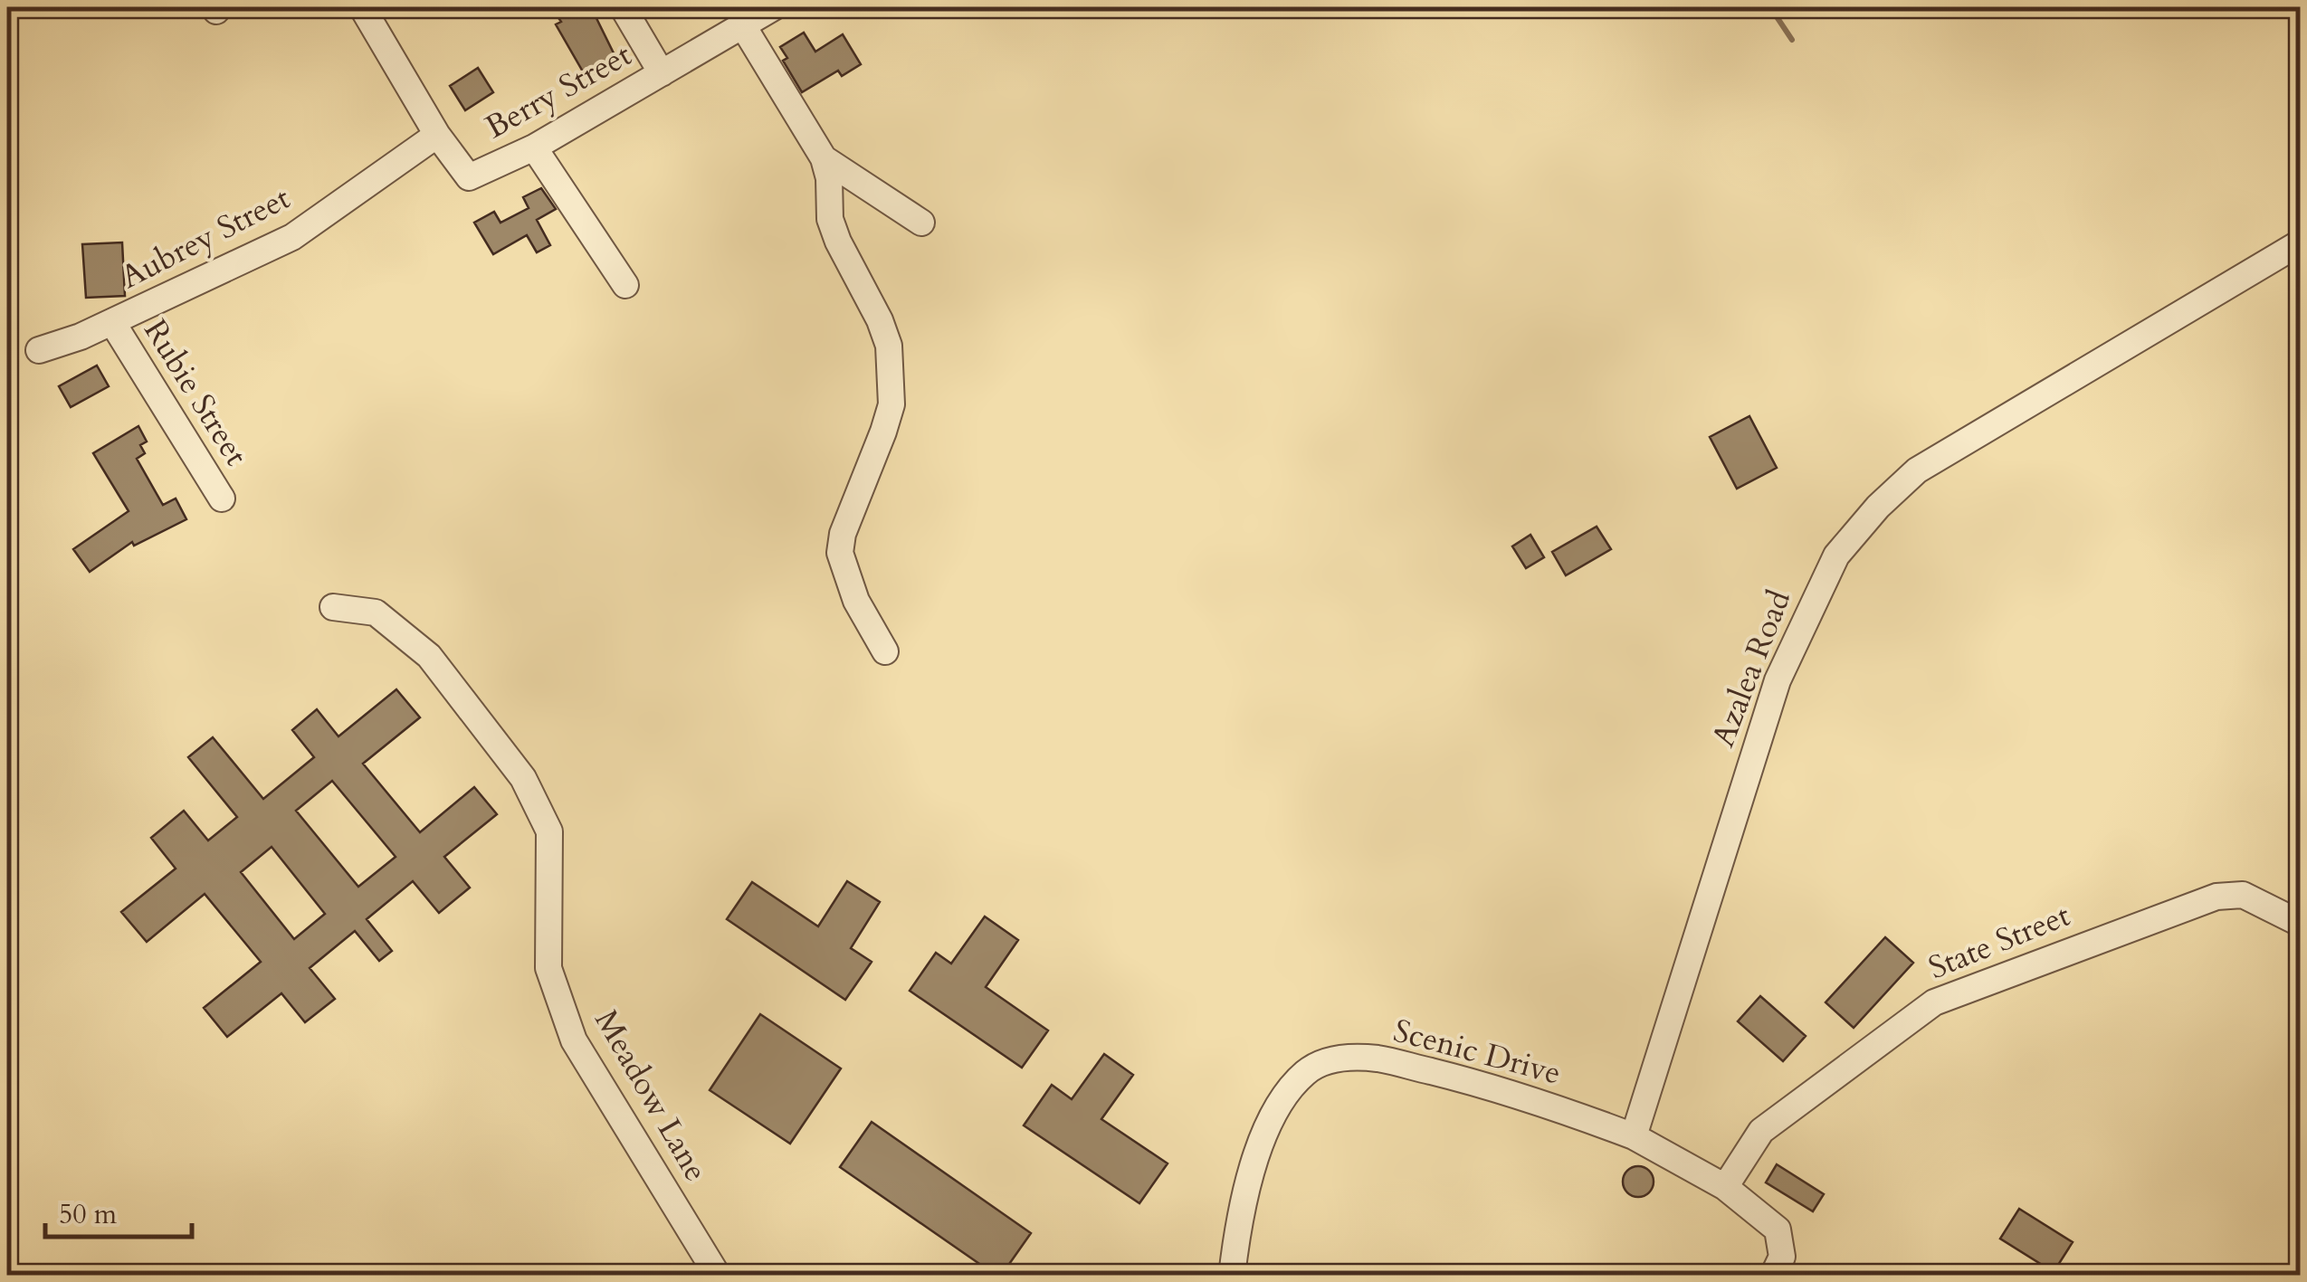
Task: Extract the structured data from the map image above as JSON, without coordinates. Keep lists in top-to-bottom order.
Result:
{
  "streets": {
    "street": [
      "Berry Street",
      "Aubrey Street",
      "Rubie Street",
      "Azalea Road",
      "State Street",
      "Scenic Drive",
      "Meadow Lane"
    ]
  },
  "crossings": [
    ["Berry Street", "Aubrey Street"],
    ["Aubrey Street", "Rubie Street"],
    ["Azalea Road", "Scenic Drive"]
  ],
  "scale_bar": "50 m"
}
